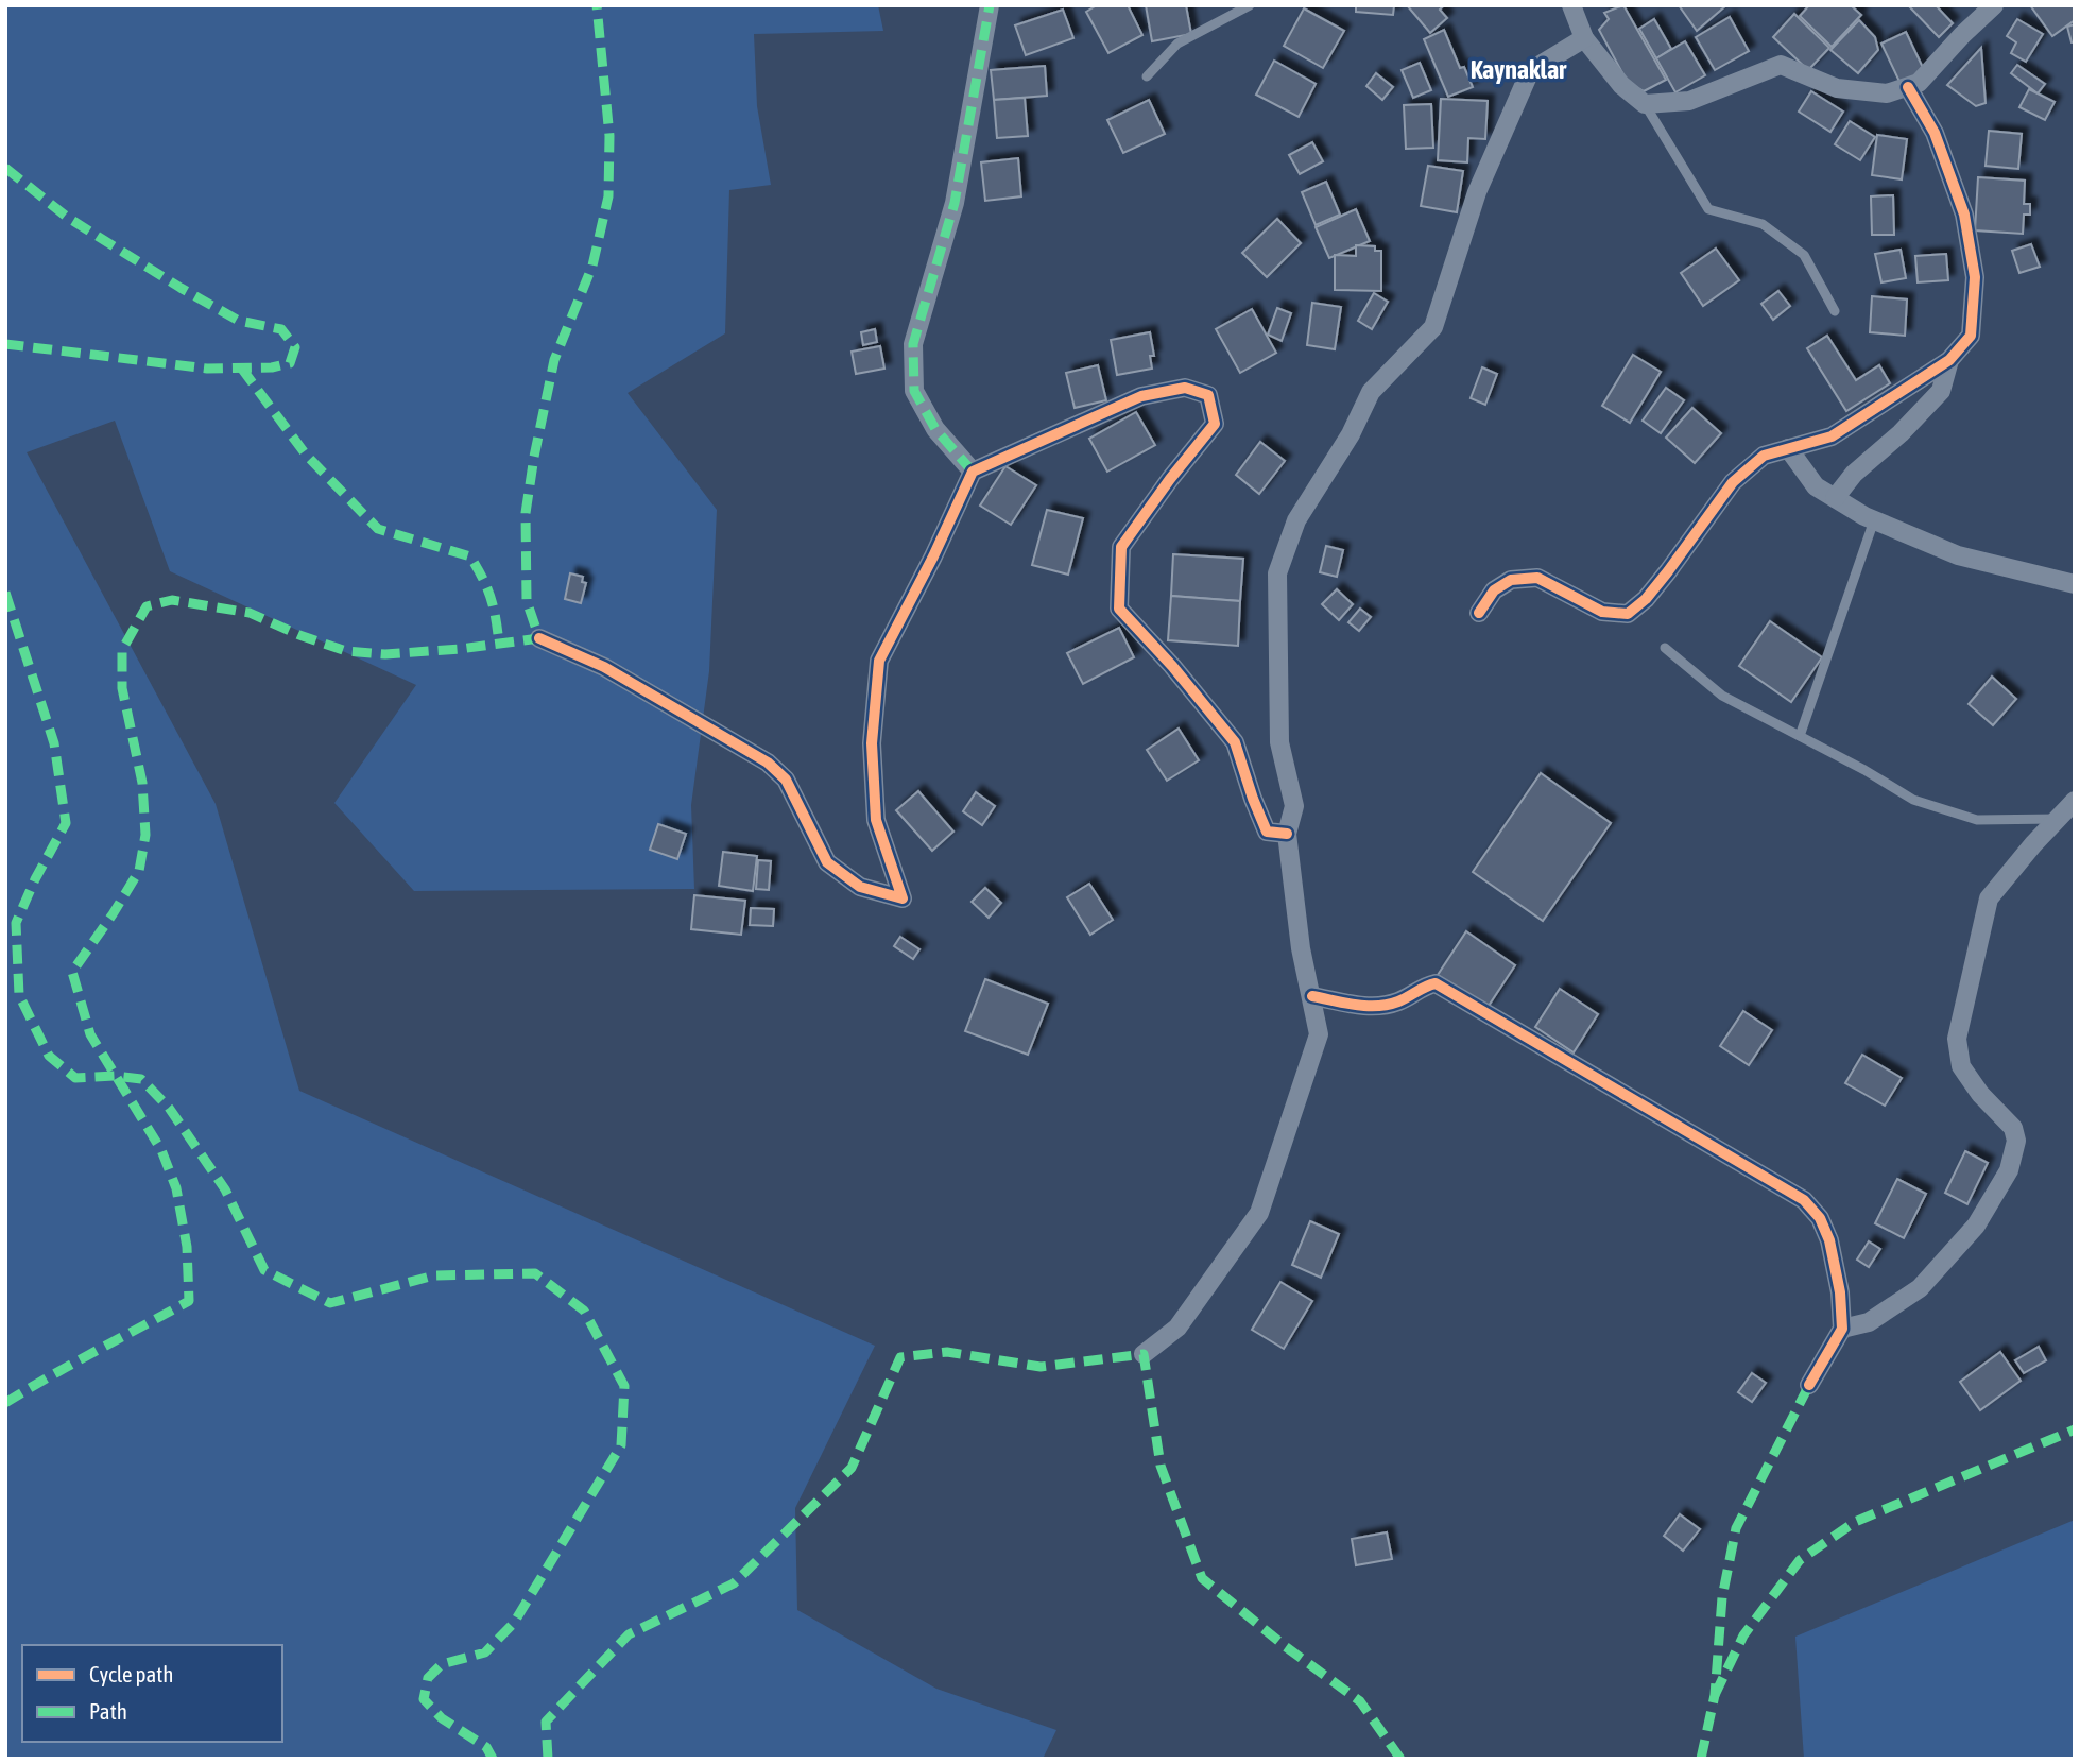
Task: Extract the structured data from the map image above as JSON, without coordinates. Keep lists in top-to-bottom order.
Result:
{
  "districts": ["Kaynaklar"],
  "legend": ["Cycle path", "Path"]
}
